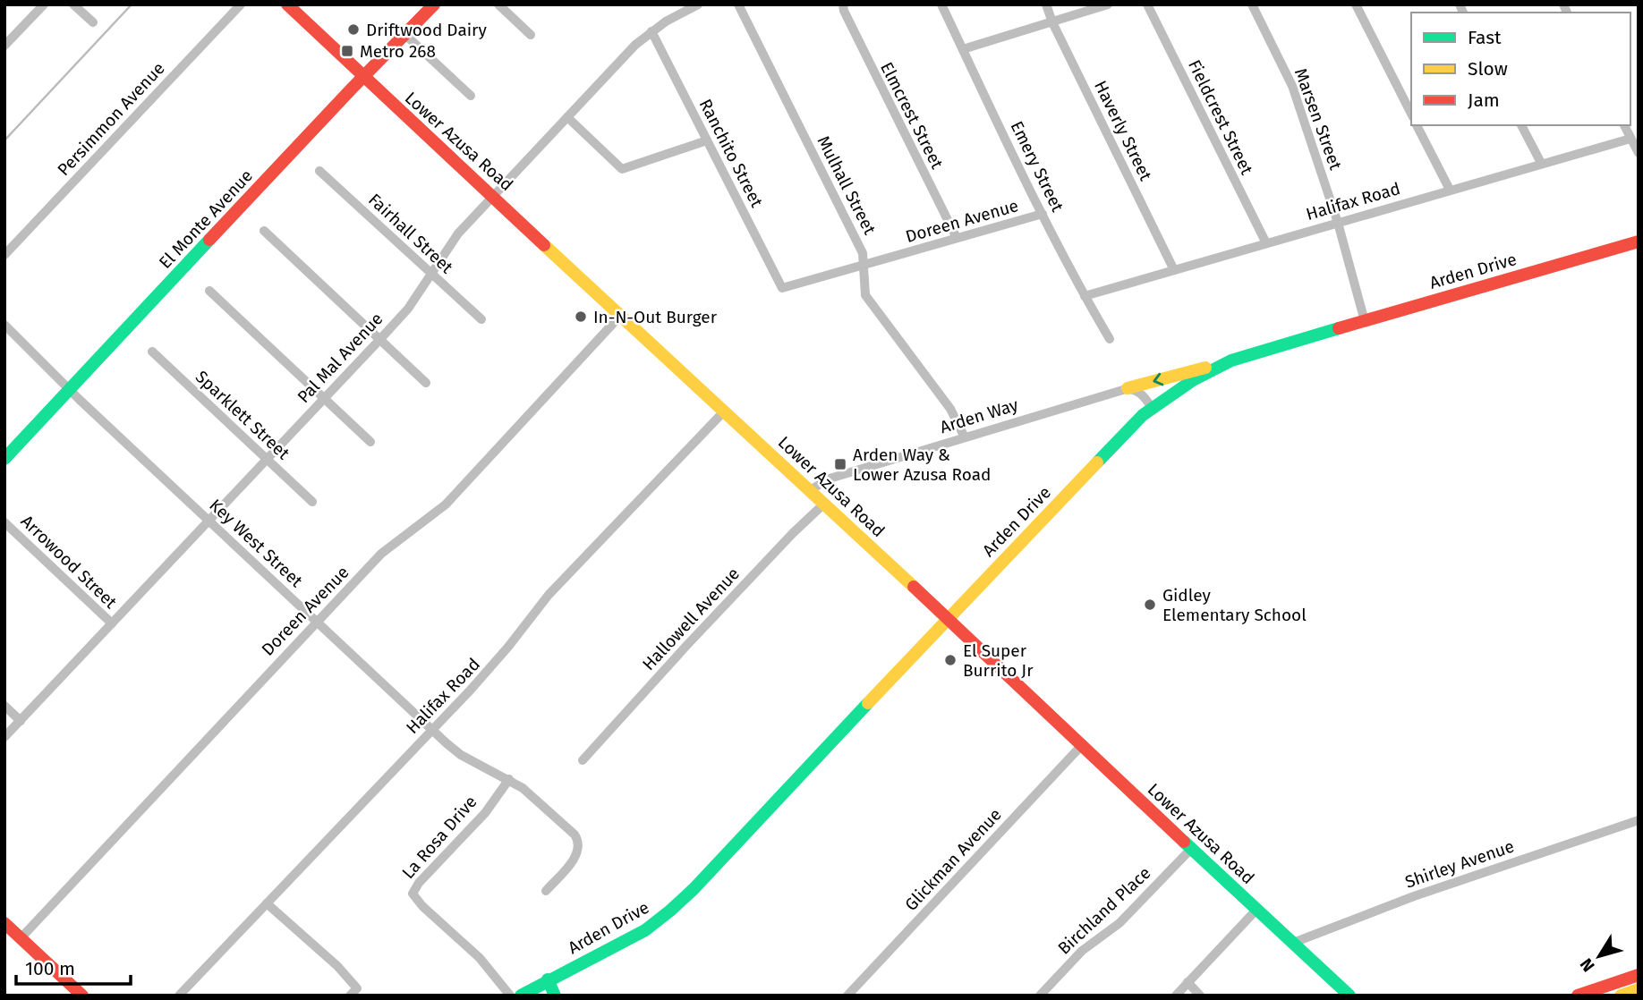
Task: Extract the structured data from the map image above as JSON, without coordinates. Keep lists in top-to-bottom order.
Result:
{
  "streets": {
    "street": [
      "Elmcrest Street",
      "Fieldcrest Street",
      "Persimmon Avenue",
      "Marsen Street",
      "Haverly Street",
      "Lower Azusa Road",
      "Ranchito Street",
      "Emery Street",
      "Mulhall Street",
      "Halifax Road",
      "El Monte Avenue",
      "Doreen Avenue",
      "Fairhall Street",
      "Arden Drive",
      "Pal Mal Avenue",
      "Sparklett Street",
      "Arden Way",
      "Key West Street",
      "Arrowood Street",
      "Hallowell Avenue",
      "La Rosa Drive",
      "Glickman Avenue",
      "Shirley Avenue",
      "Birchland Place"
    ]
  },
  "crossings": [
    ["Elmcrest Street", "Doreen Avenue"],
    ["Fieldcrest Street", "Halifax Road"],
    ["Marsen Street", "Halifax Road"],
    ["Marsen Street", "Arden Drive"],
    ["Haverly Street", "Halifax Road"],
    ["Lower Azusa Road", "Halifax Road"],
    ["Lower Azusa Road", "El Monte Avenue"],
    ["Lower Azusa Road", "Doreen Avenue"],
    ["Lower Azusa Road", "Arden Drive"],
    ["Lower Azusa Road", "Pal Mal Avenue"],
    ["Lower Azusa Road", "Arden Way"],
    ["Lower Azusa Road", "Hallowell Avenue"],
    ["Lower Azusa Road", "Glickman Avenue"],
    ["Lower Azusa Road", "Shirley Avenue"],
    ["Lower Azusa Road", "Birchland Place"],
    ["Ranchito Street", "Doreen Avenue"],
    ["Ranchito Street", "Pal Mal Avenue"],
    ["Emery Street", "Halifax Road"],
    ["Emery Street", "Doreen Avenue"],
    ["Mulhall Street", "Doreen Avenue"],
    ["Mulhall Street", "Arden Way"],
    ["Halifax Road", "Key West Street"],
    ["El Monte Avenue", "Key West Street"],
    ["Doreen Avenue", "Key West Street"],
    ["Fairhall Street", "Pal Mal Avenue"],
    ["Pal Mal Avenue", "Sparklett Street"],
    ["Pal Mal Avenue", "Key West Street"],
    ["Pal Mal Avenue", "Arrowood Street"],
    ["Key West Street", "La Rosa Drive"]
  ],
  "places": {
    "other": [
      "Driftwood Dairy",
      "In-N-Out Burger",
      "Gidley Elementary School",
      "El Super Burrito Jr"
    ],
    "transit": ["Metro 268", "Arden Way & Lower Azusa Road"]
  },
  "legend": ["Fast", "Slow", "Jam"],
  "scale_bar": "100 m",
  "north": "bottom left"
}
